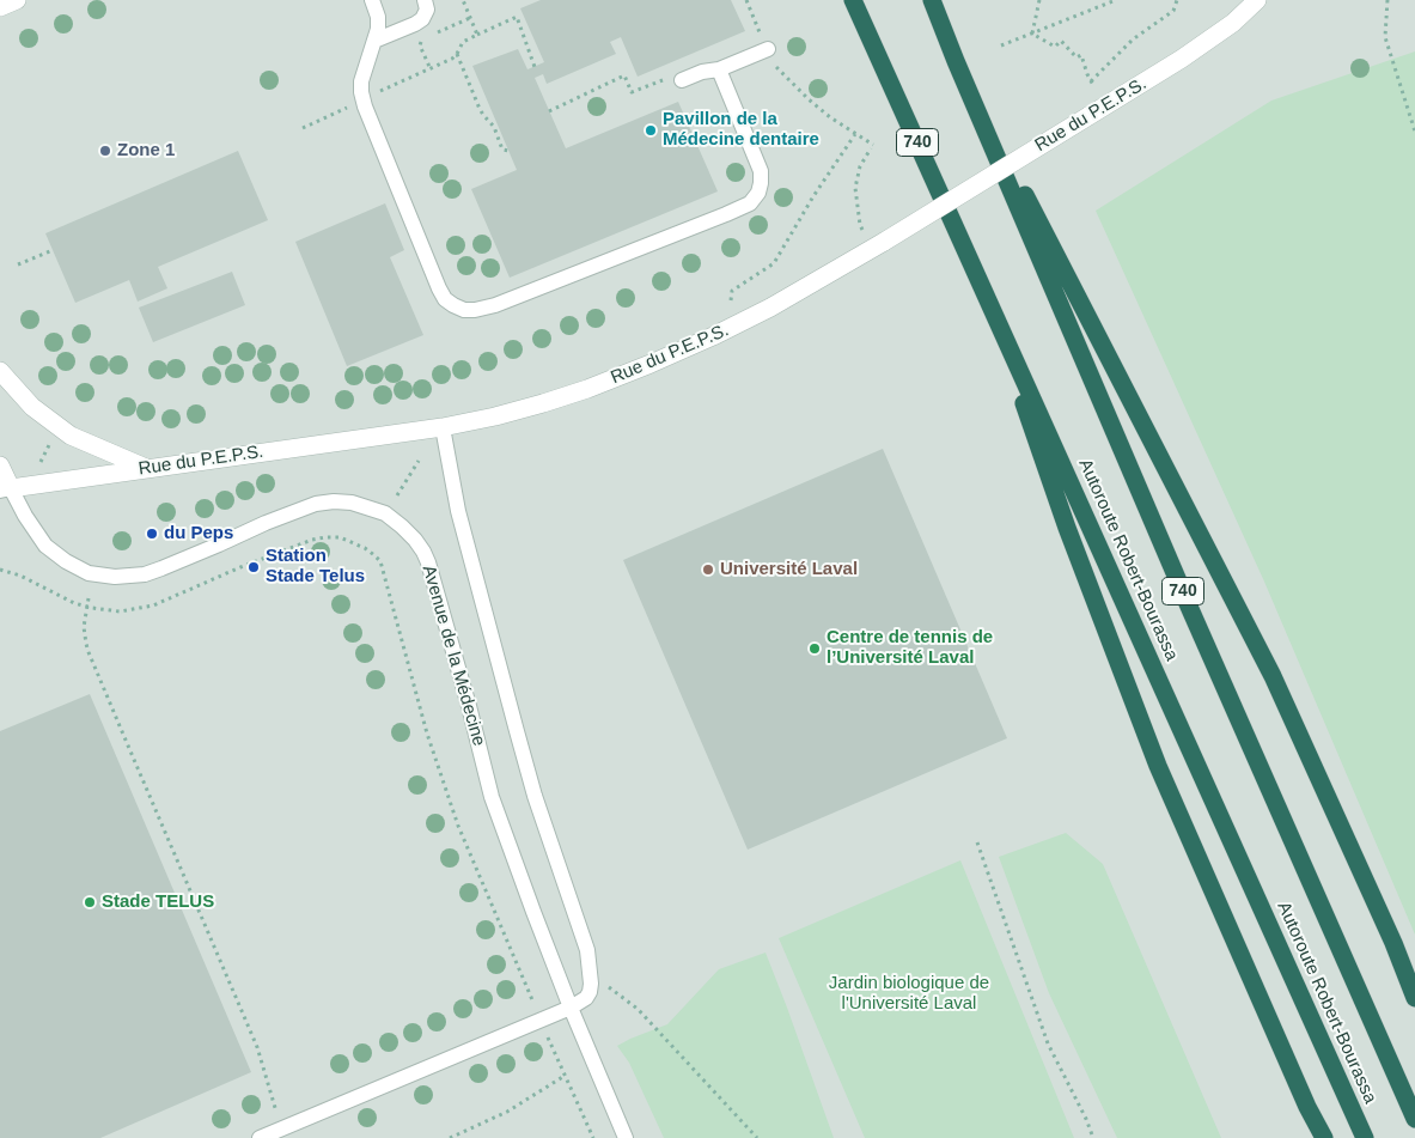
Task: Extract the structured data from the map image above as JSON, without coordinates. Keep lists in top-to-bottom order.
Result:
{
  "streets": {
    "highway": ["740", "Autoroute Robert-Bourassa"],
    "street": ["Rue du P.E.P.S.", "Avenue de la Médecine"]
  },
  "crossings": [
    ["Rue du P.E.P.S.", "Avenue de la Médecine"]
  ],
  "parks": ["Jardin biologique de l'Université Laval"],
  "places": [
    "Pavillon de la Médecine dentaire",
    "Zone 1",
    "du Peps",
    "Station Stade Telus",
    "Université Laval",
    "Centre de tennis de l’Université Laval",
    "Stade TELUS"
  ]
}
